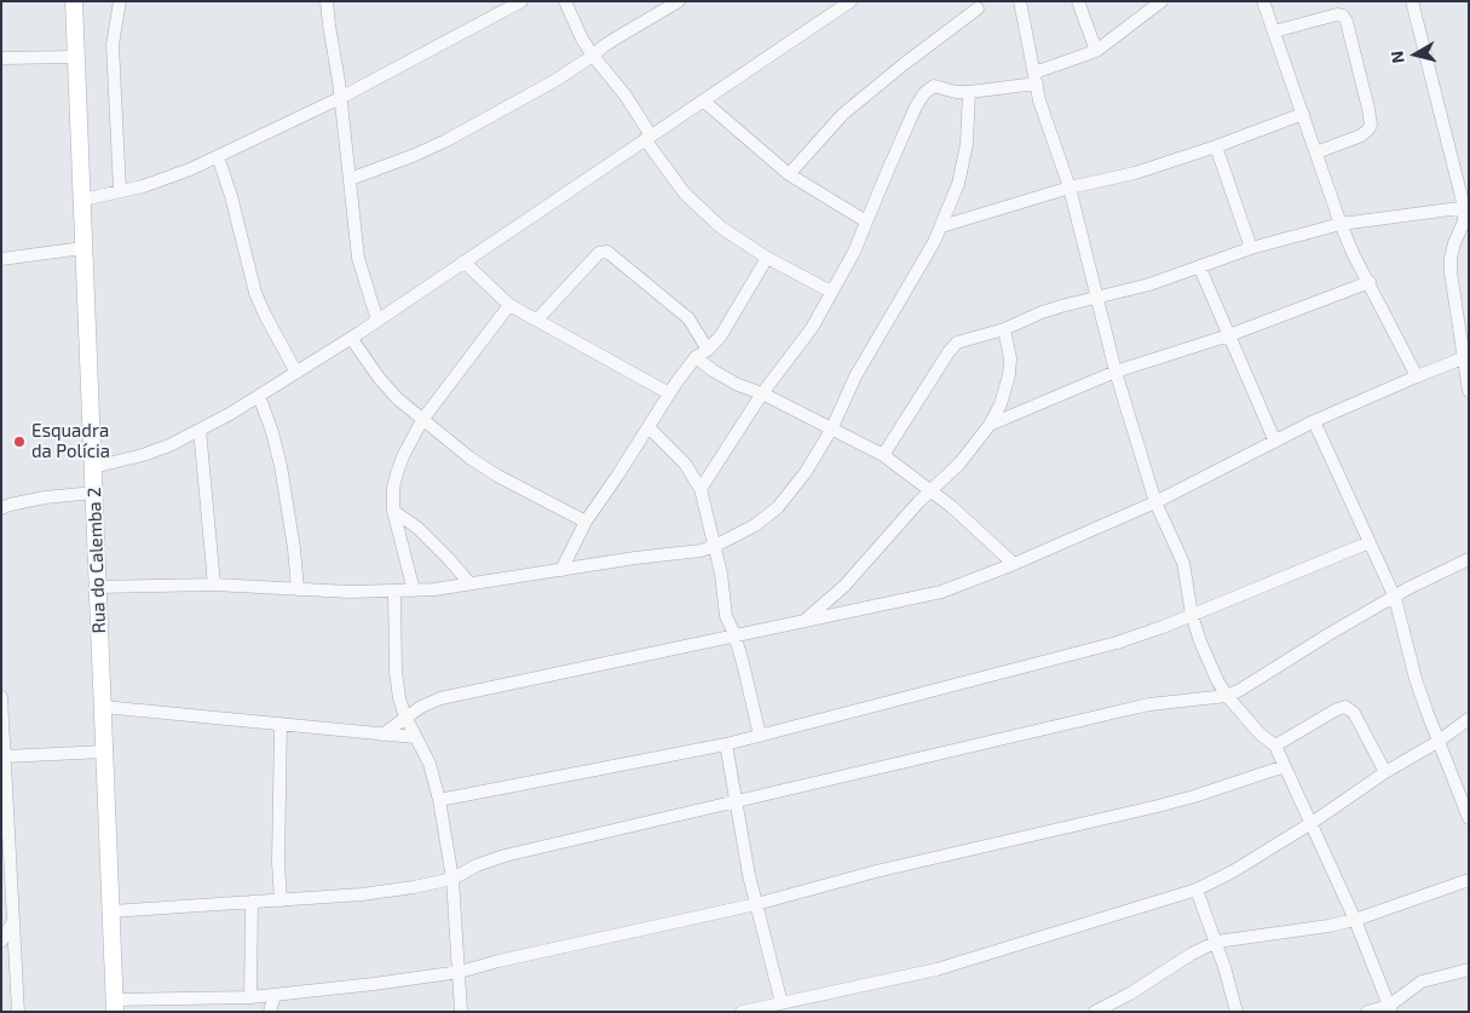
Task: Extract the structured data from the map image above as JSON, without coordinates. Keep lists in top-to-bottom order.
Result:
{
  "streets": {
    "main road": ["Rua do Calemba 2"]
  },
  "places": ["Esquadra da Polícia"],
  "north": "left"
}
